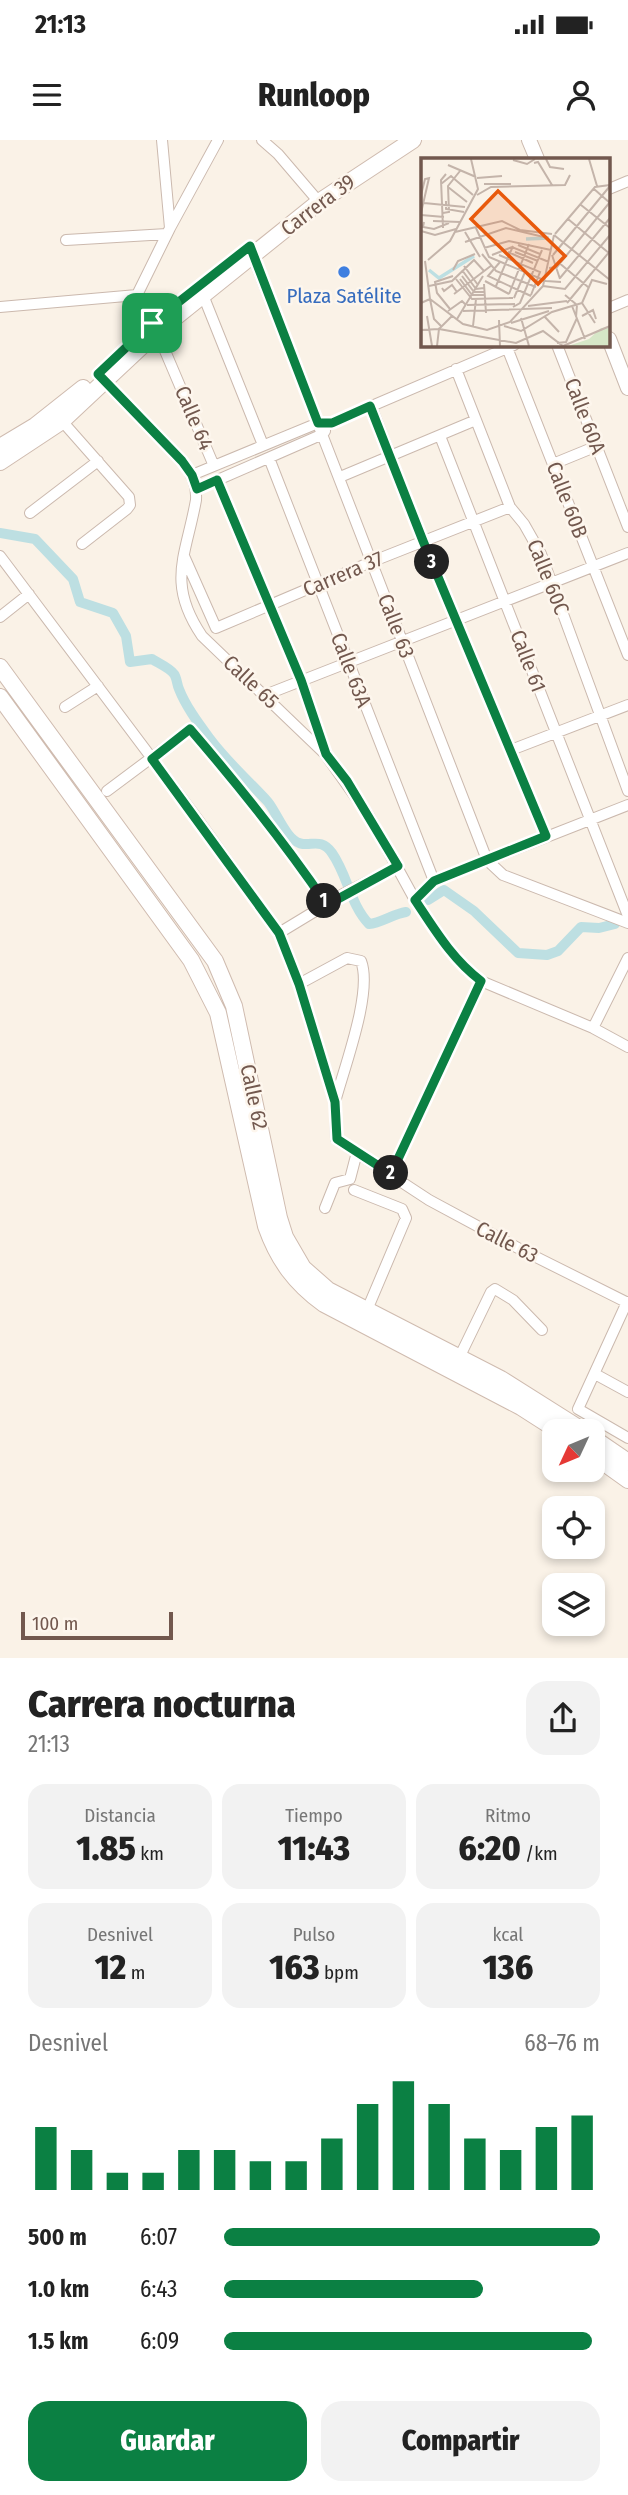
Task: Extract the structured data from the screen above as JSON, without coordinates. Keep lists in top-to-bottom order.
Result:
{
  "streets": {
    "main road": ["Carrera 39", "Calle 62"],
    "street": [
      "Calle 60A",
      "Calle 64",
      "Calle 60B",
      "Carrera 37",
      "Calle 60C",
      "Calle 63",
      "Calle 61",
      "Calle 63A",
      "Calle 65"
    ]
  },
  "crossings": [
    ["Carrera 39", "Calle 64"],
    ["Carrera 39", "Calle 63"],
    ["Carrera 39", "Calle 65"],
    ["Carrera 37", "Calle 60C"],
    ["Carrera 37", "Calle 63"],
    ["Carrera 37", "Calle 61"],
    ["Carrera 37", "Calle 63A"],
    ["Carrera 37", "Calle 65"]
  ],
  "places": ["Plaza Satélite"],
  "scale_bar": "100 m",
  "north": "bottom left",
  "page": {
    "status": "21:13",
    "header": "Runloop",
    "pins": ["3", "1", "2"],
    "scale": "100 m",
    "heading": ["Carrera nocturna", "21:13"],
    "stats": [
      ["Distancia", "1.85 km"],
      ["Tiempo", "11:43"],
      ["Ritmo", "6:20 /km"],
      ["Desnivel", "12 m"],
      ["Pulso", "163 bpm"],
      ["kcal", "136"]
    ],
    "chart": ["Desnivel", "68–76 m"],
    "list": [
      {
        "name": "500 m",
        "note": "6:07"
      },
      {
        "name": "1.0 km",
        "note": "6:43"
      },
      {
        "name": "1.5 km",
        "note": "6:09"
      }
    ],
    "buttons": ["Guardar", "Compartir"]
  }
}
